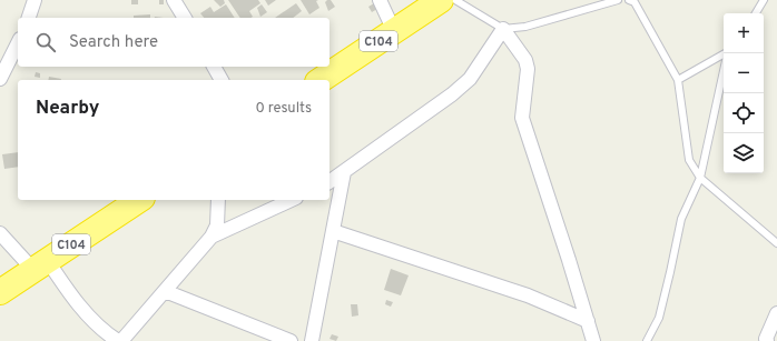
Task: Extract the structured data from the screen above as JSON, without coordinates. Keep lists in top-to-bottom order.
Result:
{
  "streets": {
    "highway": ["C104"]
  },
  "page": {
    "map_buttons": ["+", "−"],
    "search": "Search here",
    "heading": ["Nearby", "0 results"]
  }
}
